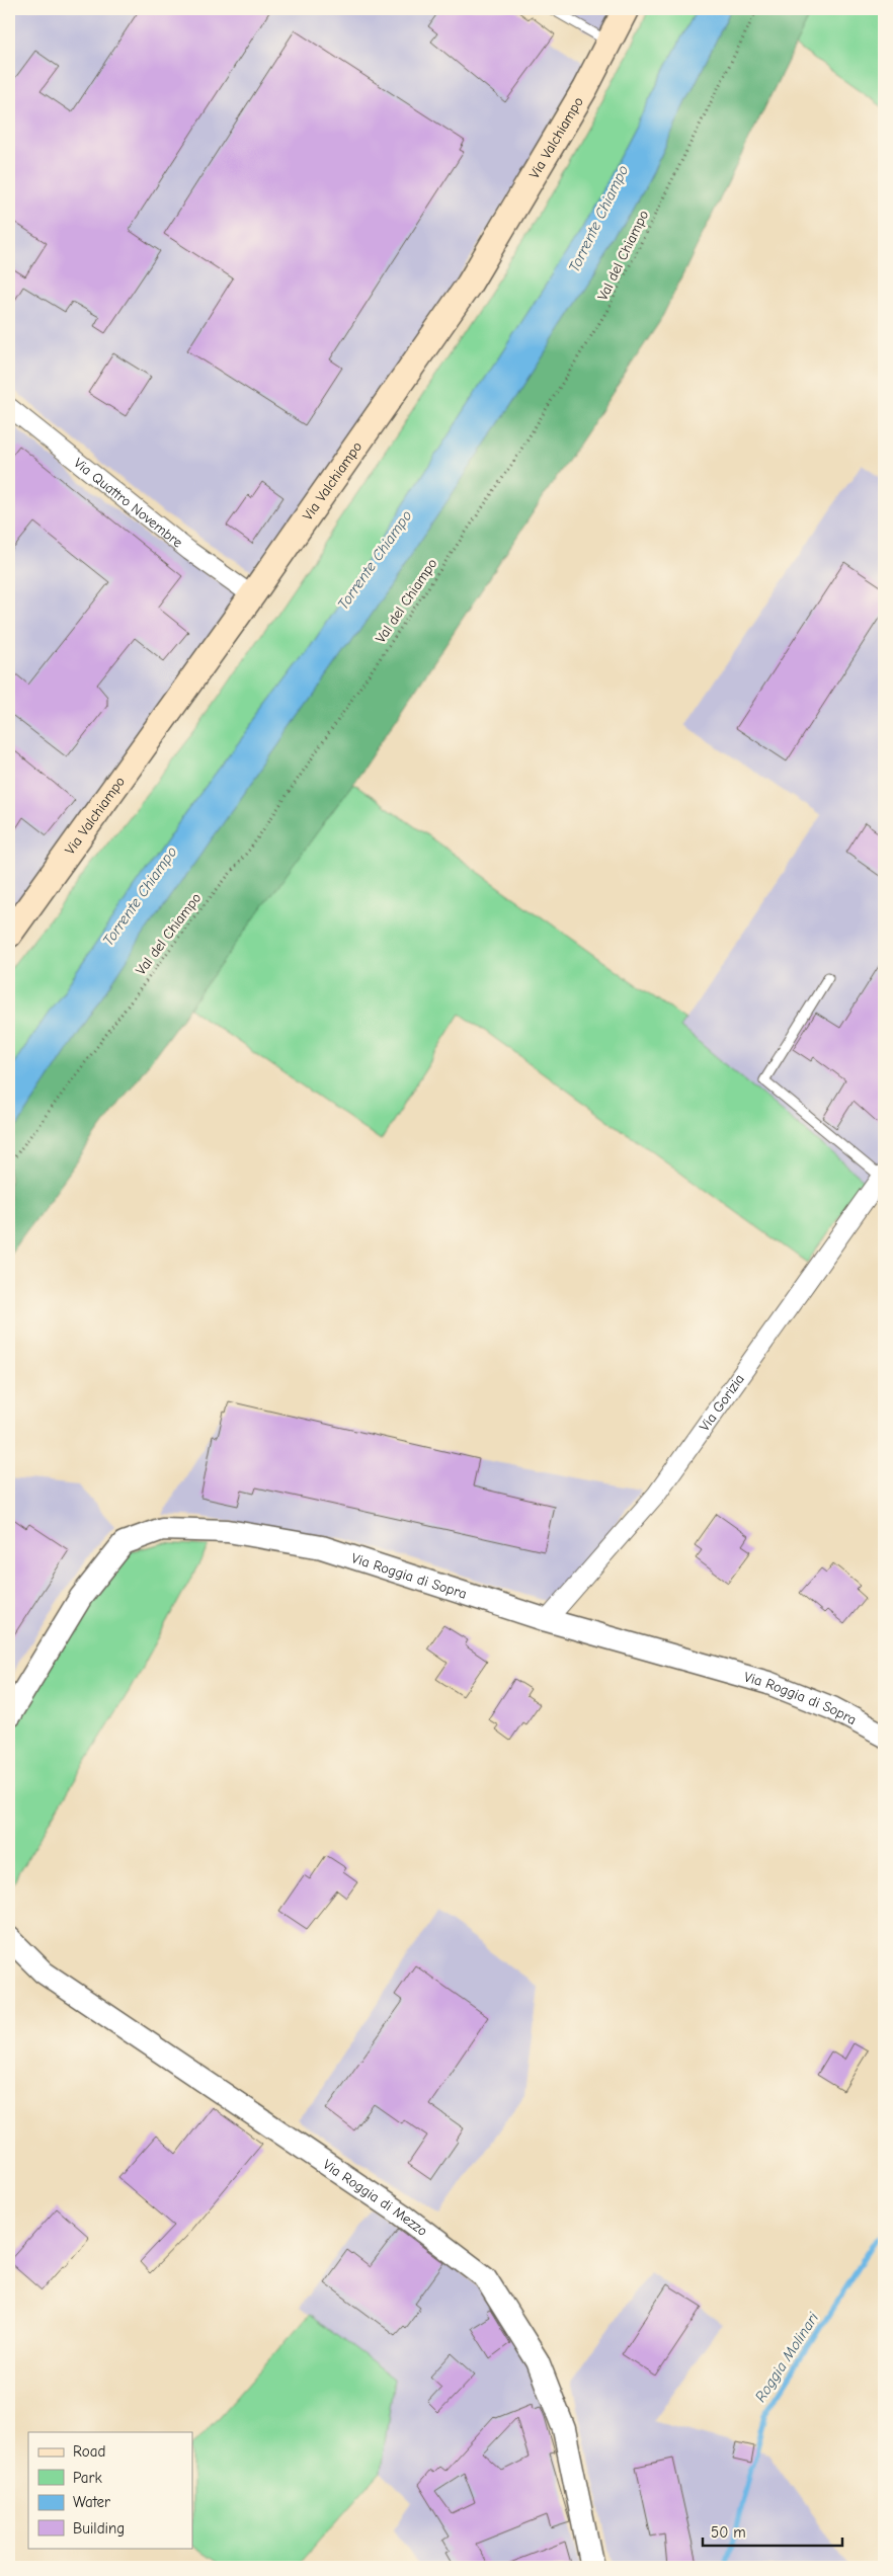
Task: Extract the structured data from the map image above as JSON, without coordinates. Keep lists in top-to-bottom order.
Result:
{
  "streets": {
    "main road": ["Via Valchiampo"],
    "street": [
      "Via Quattro Novembre",
      "Via Gorizia",
      "Via Roggia di Sopra",
      "Via Roggia di Mezzo"
    ],
    "path": ["Val del Chiampo"]
  },
  "crossings": [
    ["Via Valchiampo", "Via Quattro Novembre"],
    ["Via Gorizia", "Via Roggia di Sopra"]
  ],
  "water": ["Torrente Chiampo", "Roggia Molinari"],
  "legend": [
    "Road",
    "Park",
    "Water",
    "Building"
  ],
  "scale_bar": "50 m"
}
